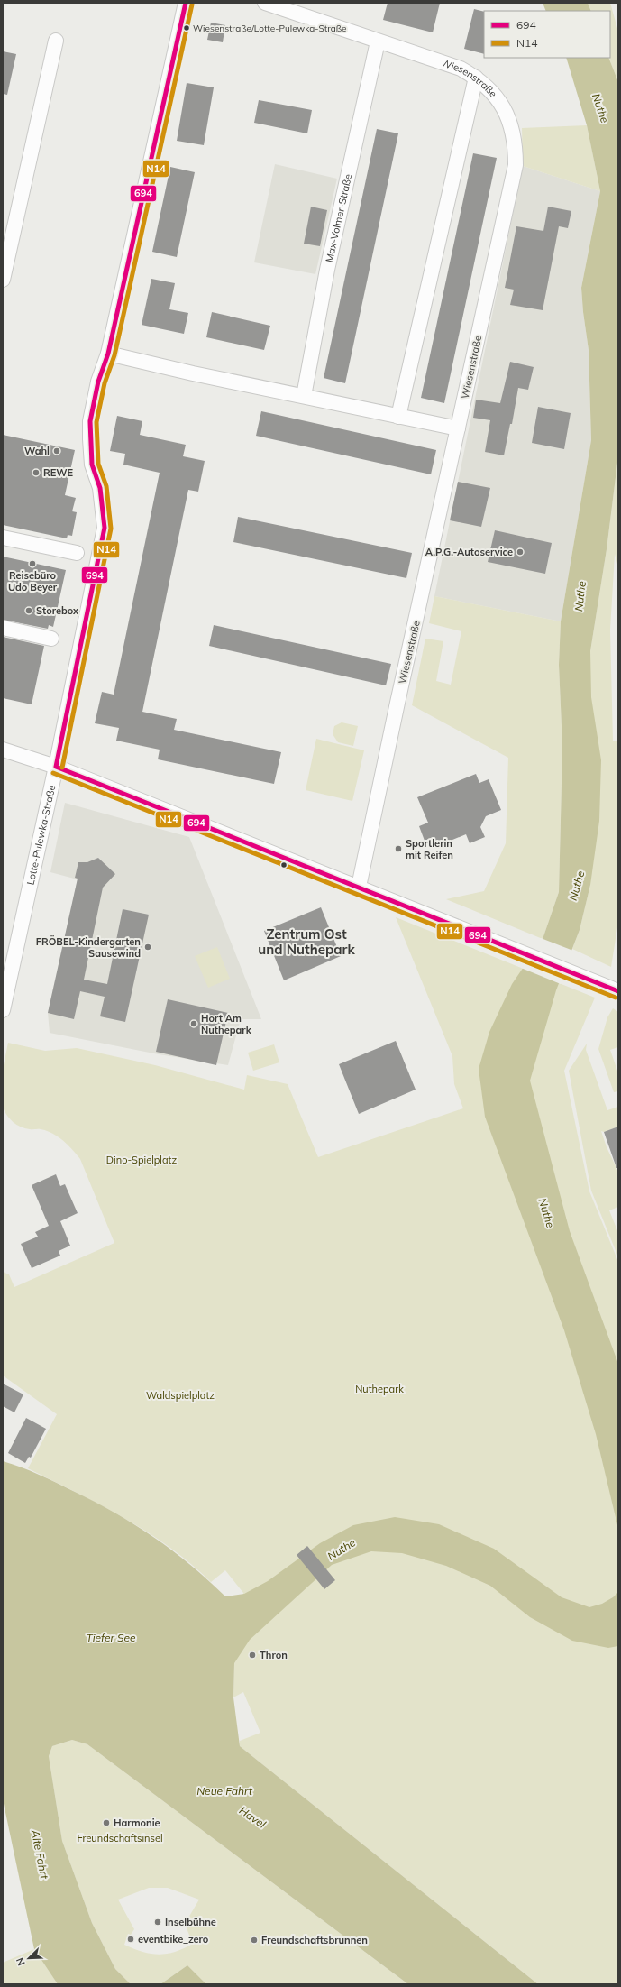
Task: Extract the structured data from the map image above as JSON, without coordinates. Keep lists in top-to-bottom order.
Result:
{
  "streets": {
    "street": ["Wiesenstraße", "Max-Volmer-Straße", "Lotte-Pulewka-Straße"]
  },
  "crossings": [
    ["Wiesenstraße", "Max-Volmer-Straße"]
  ],
  "districts": ["Zentrum Ost und Nuthepark"],
  "water": [
    "Nuthe",
    "Tiefer See",
    "Neue Fahrt",
    "Havel",
    "Alte Fahrt"
  ],
  "parks": [
    "Dino-Spielplatz",
    "Nuthepark",
    "Waldspielplatz",
    "Freundschaftsinsel"
  ],
  "places": [
    "Wiesenstraße/Lotte-Pulewka-Straße",
    "Wahl",
    "REWE",
    "A.P.G.-Autoservice",
    "Reisebüro Udo Beyer",
    "Storebox",
    "Sportlerin mit Reifen",
    "FRÖBEL-Kindergarten Sausewind",
    "Hort Am Nuthepark",
    "Thron",
    "Harmonie",
    "Inselbühne",
    "eventbike_zero",
    "Freundschaftsbrunnen"
  ],
  "lines": ["transit line 694", "transit line N14"],
  "legend": ["694", "N14"],
  "north": "bottom left"
}
